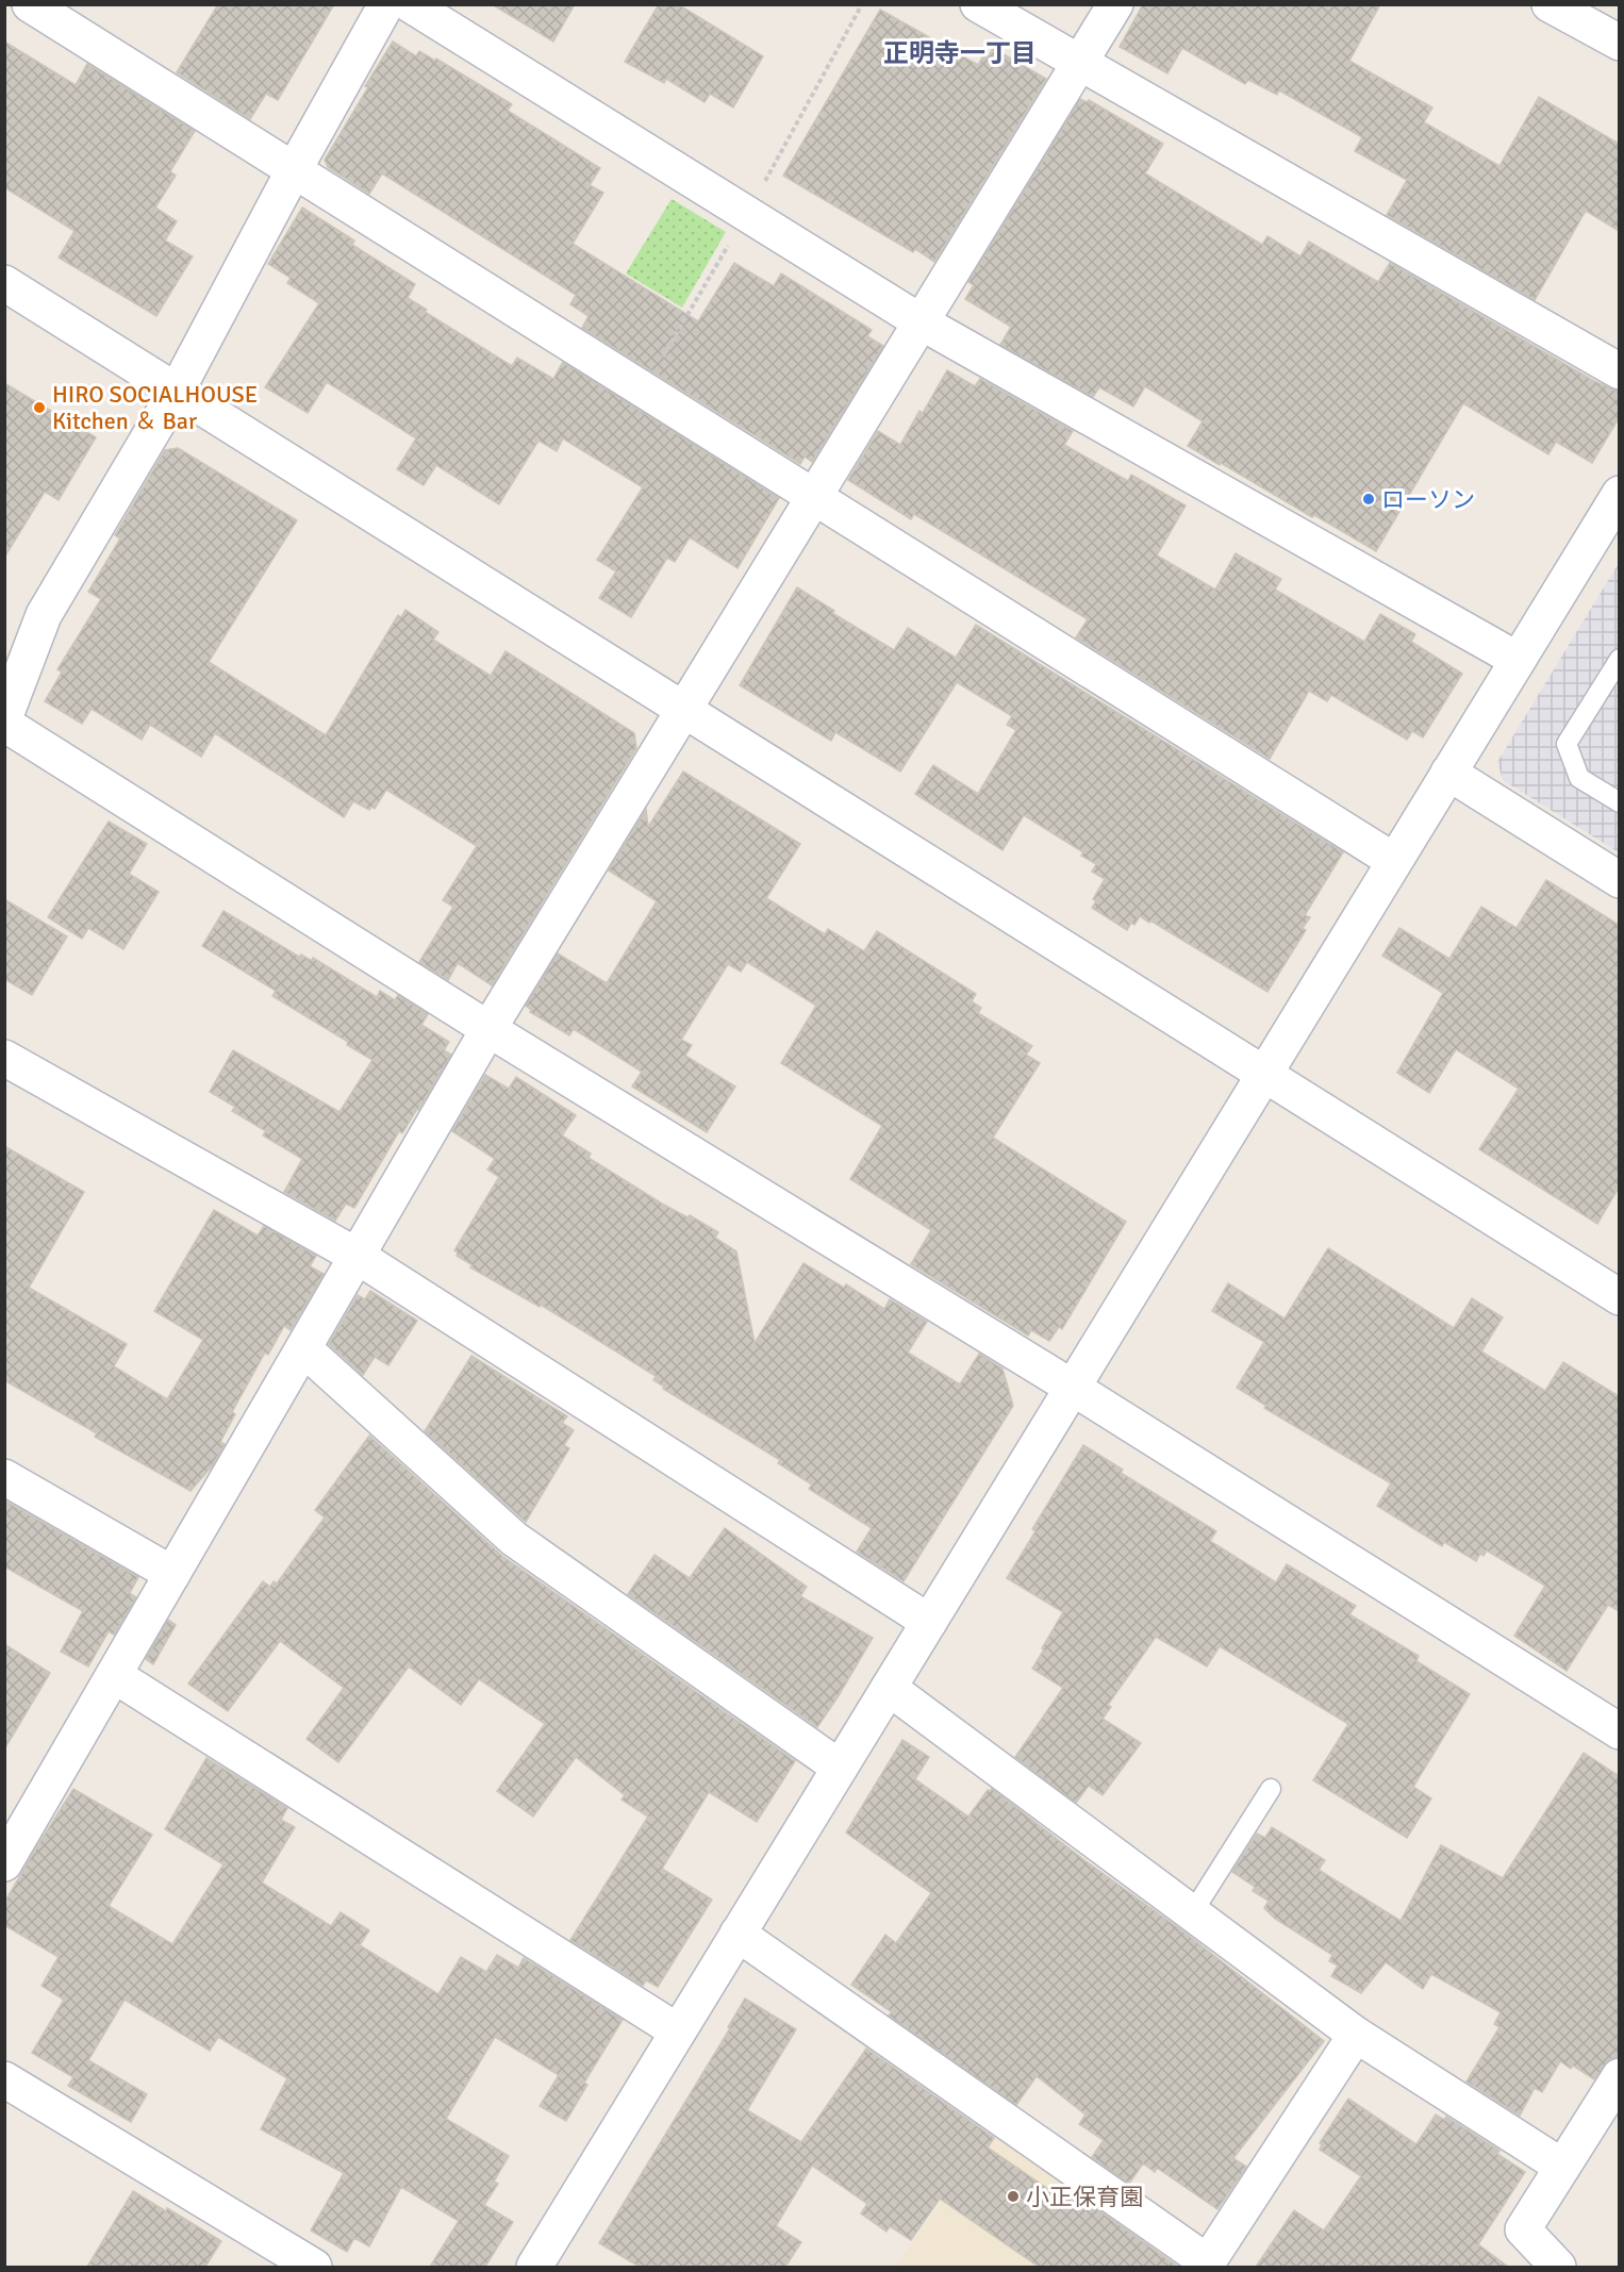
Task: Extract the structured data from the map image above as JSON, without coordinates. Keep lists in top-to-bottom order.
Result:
{
  "districts": ["正明寺一丁目"],
  "places": ["HIRO SOCIALHOUSE Kitchen ＆ Bar", "ローソン", "小正保育園"]
}
